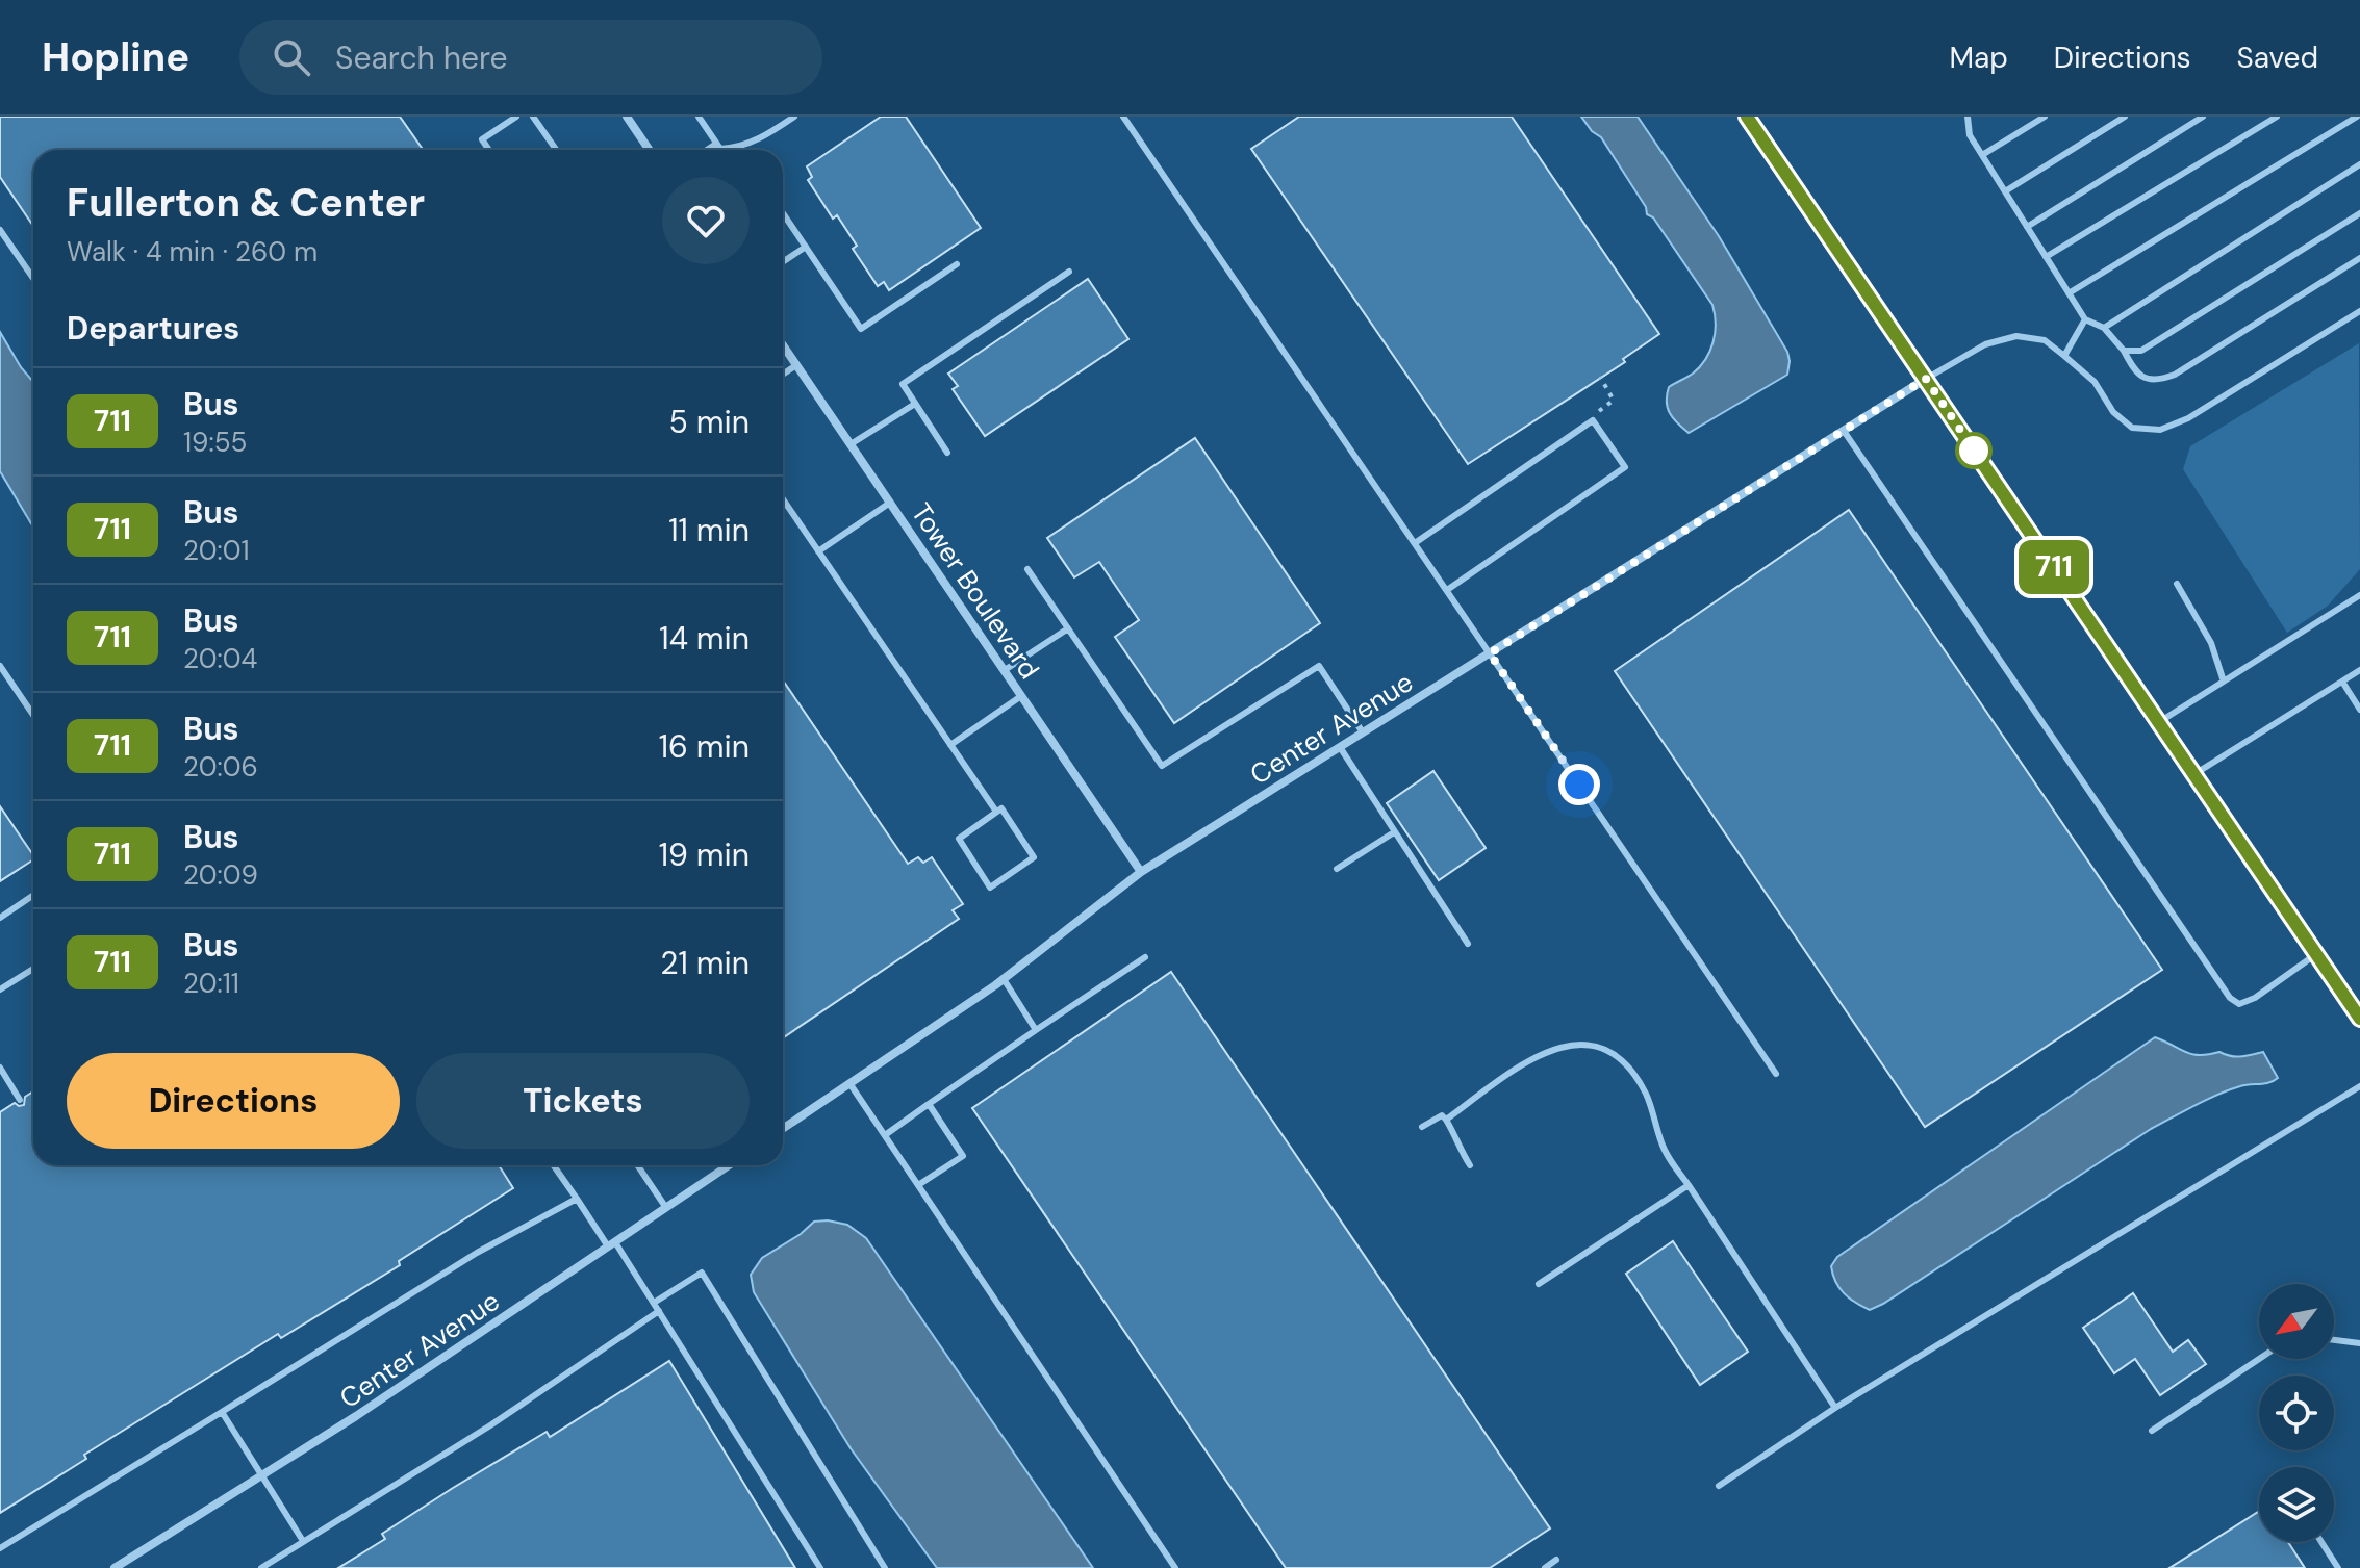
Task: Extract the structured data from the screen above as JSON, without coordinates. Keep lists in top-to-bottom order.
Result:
{
  "streets": {
    "street": ["Tower Boulevard", "Center Avenue"]
  },
  "crossings": [
    ["Tower Boulevard", "Center Avenue"]
  ],
  "lines": ["bus line 711"],
  "north": "bottom left",
  "page": {
    "header": "Hopline",
    "search": "Search here",
    "nav": ["Map", "Directions", "Saved"],
    "on_map": "711",
    "heading": [
      ["Fullerton & Center", "Walk · 4 min · 260 m"],
      "Departures"
    ],
    "list": [
      {
        "mark": "711",
        "name": "Bus",
        "note": "19:55",
        "value": "5 min"
      },
      {
        "mark": "711",
        "name": "Bus",
        "note": "20:01",
        "value": "11 min"
      },
      {
        "mark": "711",
        "name": "Bus",
        "note": "20:04",
        "value": "14 min"
      },
      {
        "mark": "711",
        "name": "Bus",
        "note": "20:06",
        "value": "16 min"
      },
      {
        "mark": "711",
        "name": "Bus",
        "note": "20:09",
        "value": "19 min"
      },
      {
        "mark": "711",
        "name": "Bus",
        "note": "20:11",
        "value": "21 min"
      }
    ],
    "buttons": ["Directions", "Tickets"]
  }
}
